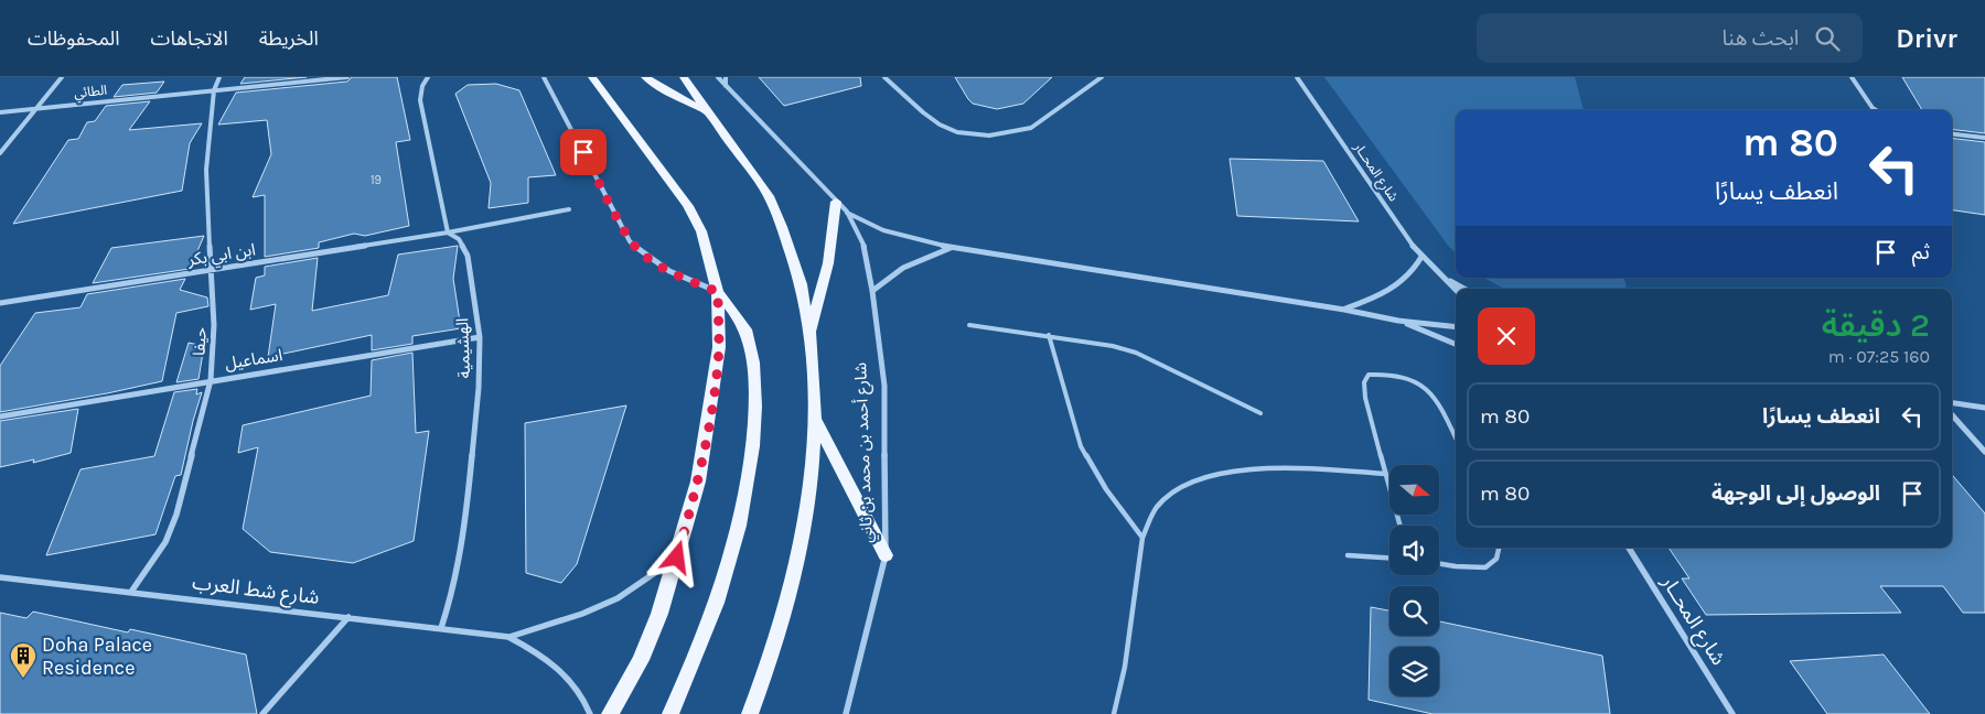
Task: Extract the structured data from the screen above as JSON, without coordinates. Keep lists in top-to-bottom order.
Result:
{
  "streets": {
    "street": [
      "الطائي",
      "شارع المحــار",
      "ابن ابي بكر",
      "حيفا",
      "الهشيمية",
      "اسماعيل",
      "شارع أحمد بن محمد بن ثاني",
      "شارع شط العرب"
    ]
  },
  "crossings": [
    ["الطائي", "حيفا"],
    ["ابن ابي بكر", "حيفا"],
    ["ابن ابي بكر", "الهشيمية"],
    ["حيفا", "اسماعيل"],
    ["حيفا", "شارع شط العرب"],
    ["الهشيمية", "اسماعيل"],
    ["الهشيمية", "شارع شط العرب"]
  ],
  "places": {
    "building": ["Doha Palace Residence"]
  },
  "house_numbers": ["19"],
  "north": "right",
  "page": {
    "header": "Drivr",
    "search": "ابحث هنا",
    "nav": ["الخريطة", "الاتجاهات", "المحفوظات"],
    "turn": ["80 m", "انعطف يسارًا"],
    "then": "ثم",
    "heading": ["2 دقيقة", "160 m · 07:25"],
    "list": [
      {
        "name": "انعطف يسارًا",
        "value": "80 m"
      },
      {
        "name": "الوصول إلى الوجهة",
        "value": "80 m"
      }
    ]
  }
}
